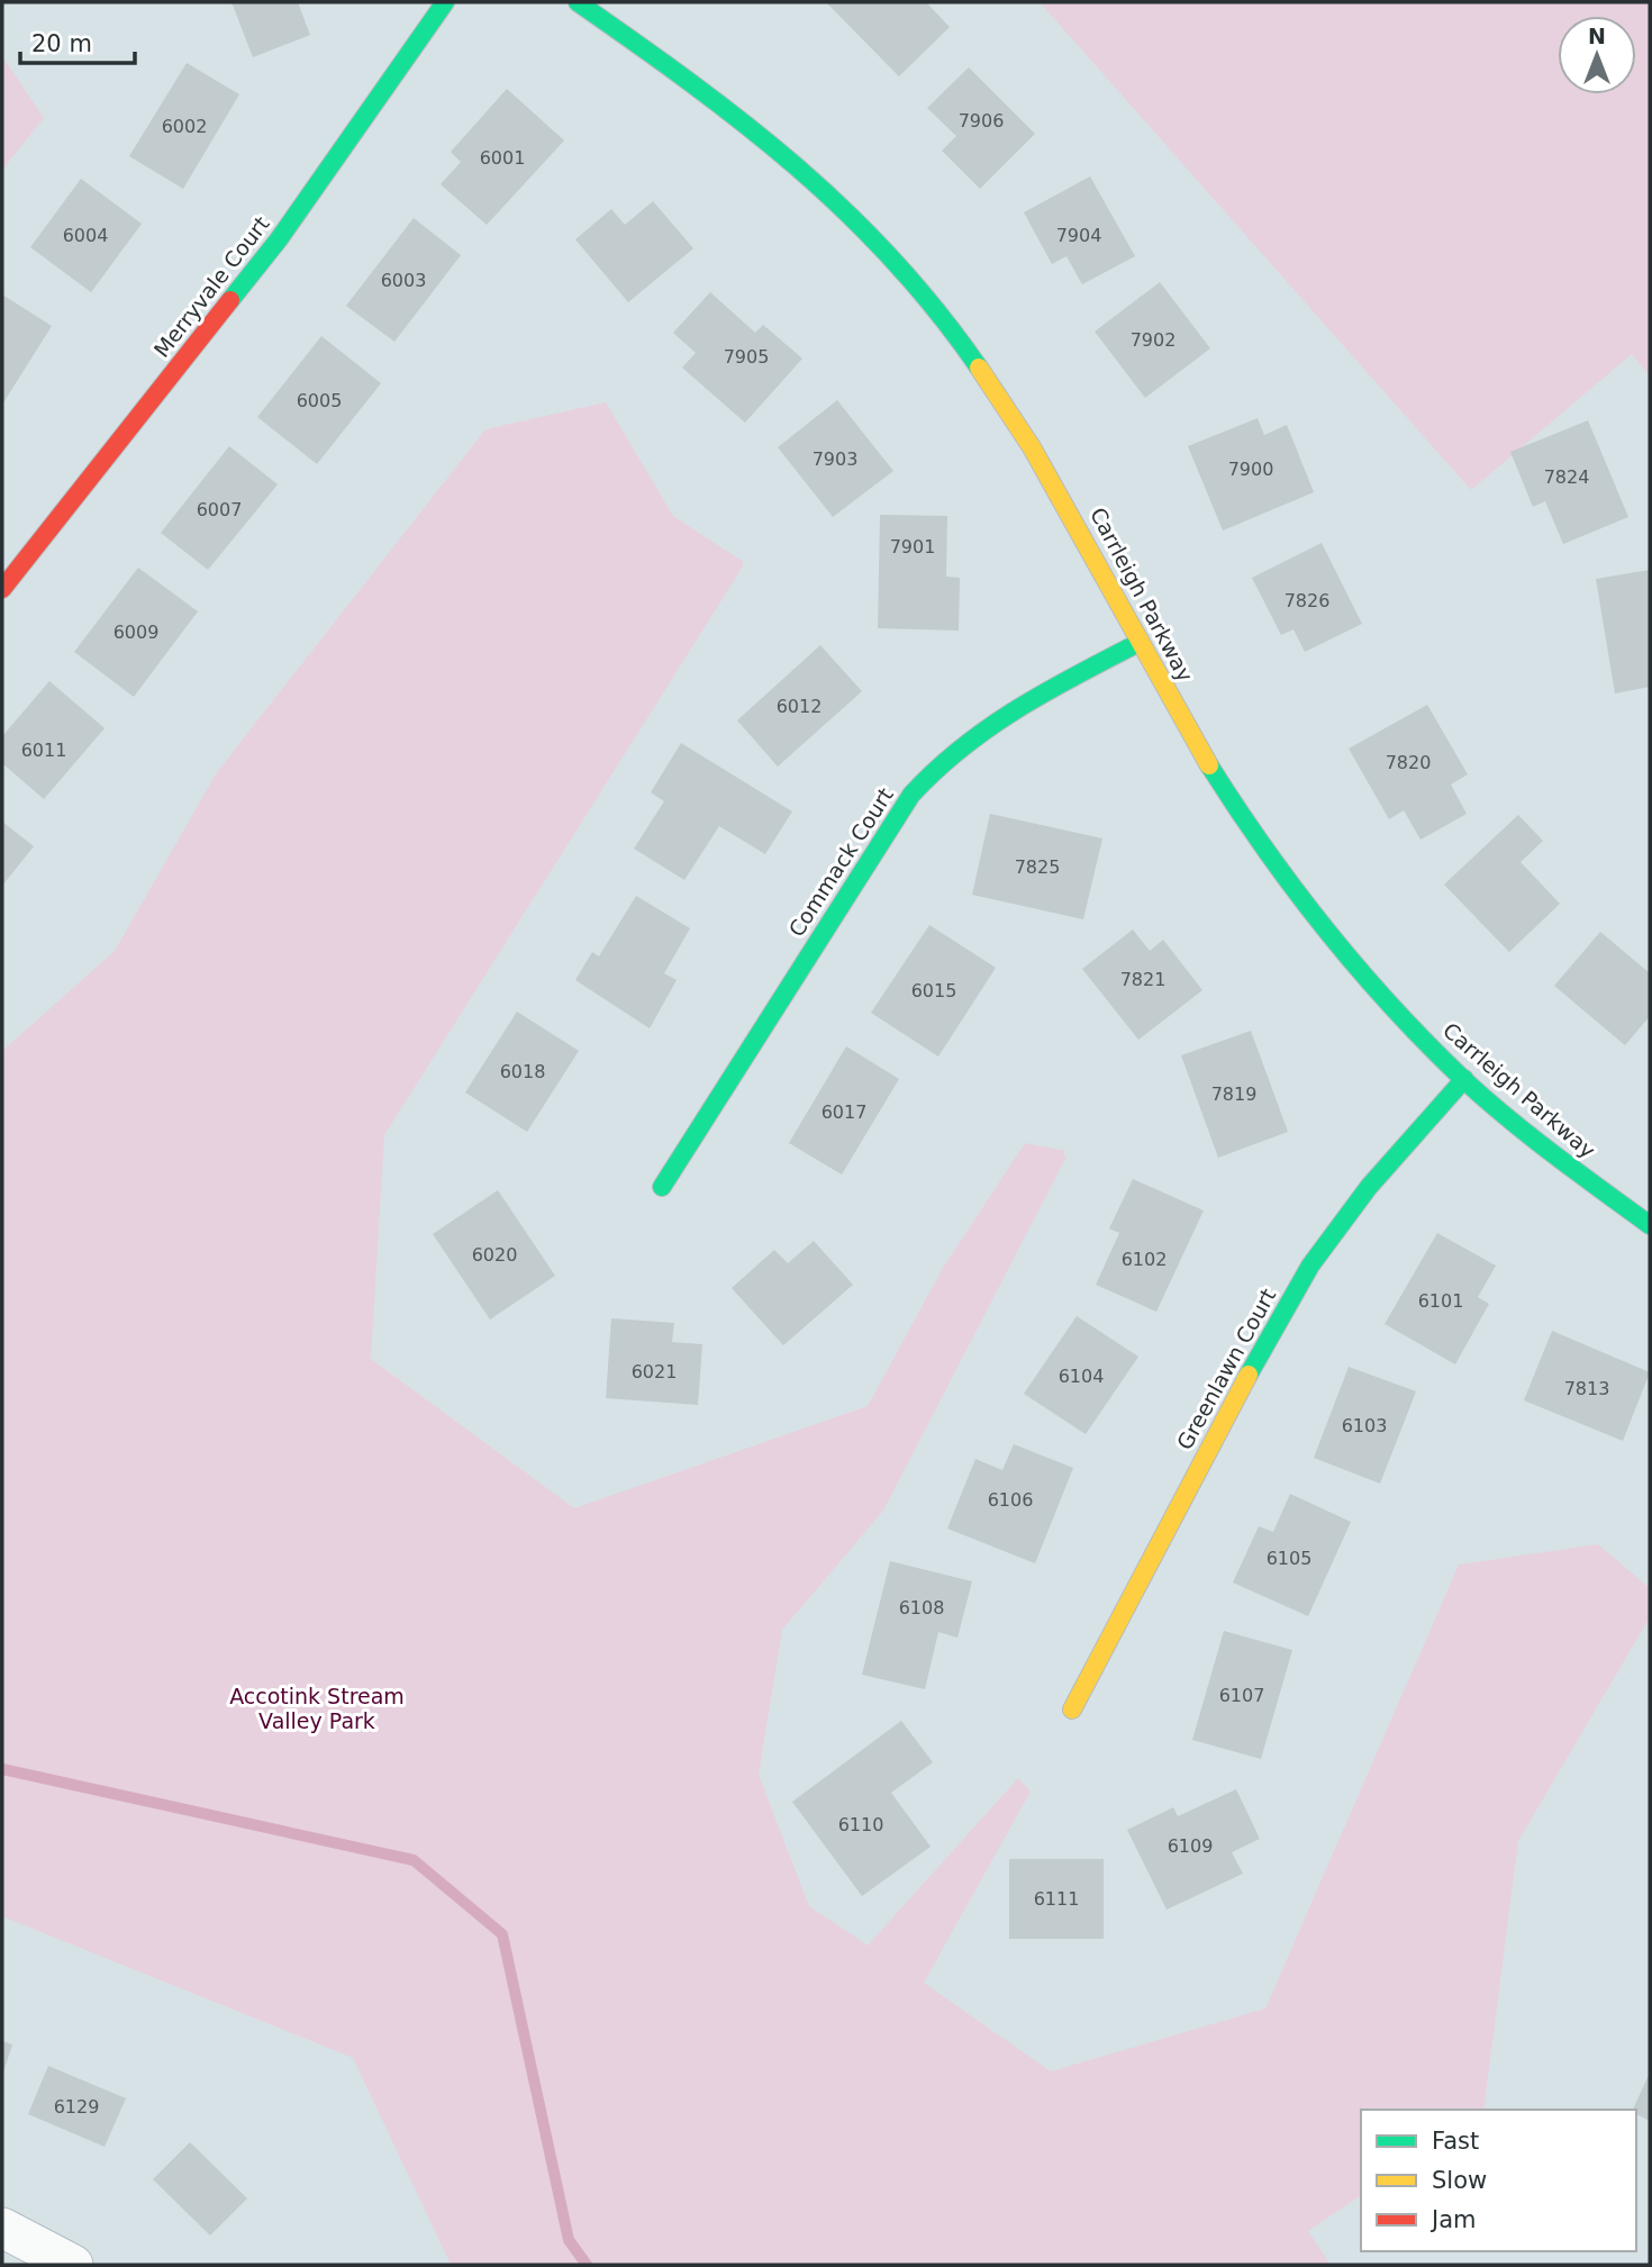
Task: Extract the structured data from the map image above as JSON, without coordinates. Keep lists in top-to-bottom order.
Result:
{
  "streets": {
    "street": [
      "Merryvale Court",
      "Carrleigh Parkway",
      "Commack Court",
      "Greenlawn Court"
    ]
  },
  "crossings": [
    ["Carrleigh Parkway", "Commack Court"],
    ["Carrleigh Parkway", "Greenlawn Court"]
  ],
  "parks": ["Accotink Stream Valley Park"],
  "house_numbers": [
    "7906",
    "6002",
    "6001",
    "6004",
    "7904",
    "6003",
    "7902",
    "7905",
    "6005",
    "7903",
    "7900",
    "7824",
    "6007",
    "7901",
    "7826",
    "6009",
    "6012",
    "6011",
    "7820",
    "7825",
    "7821",
    "6015",
    "6018",
    "7819",
    "6017",
    "6020",
    "6102",
    "6101",
    "6021",
    "6104",
    "7813",
    "6103",
    "6106",
    "6105",
    "6108",
    "6107",
    "6110",
    "6109",
    "6111",
    "6129"
  ],
  "legend": ["Fast", "Slow", "Jam"],
  "scale_bar": "20 m",
  "north": "top"
}
